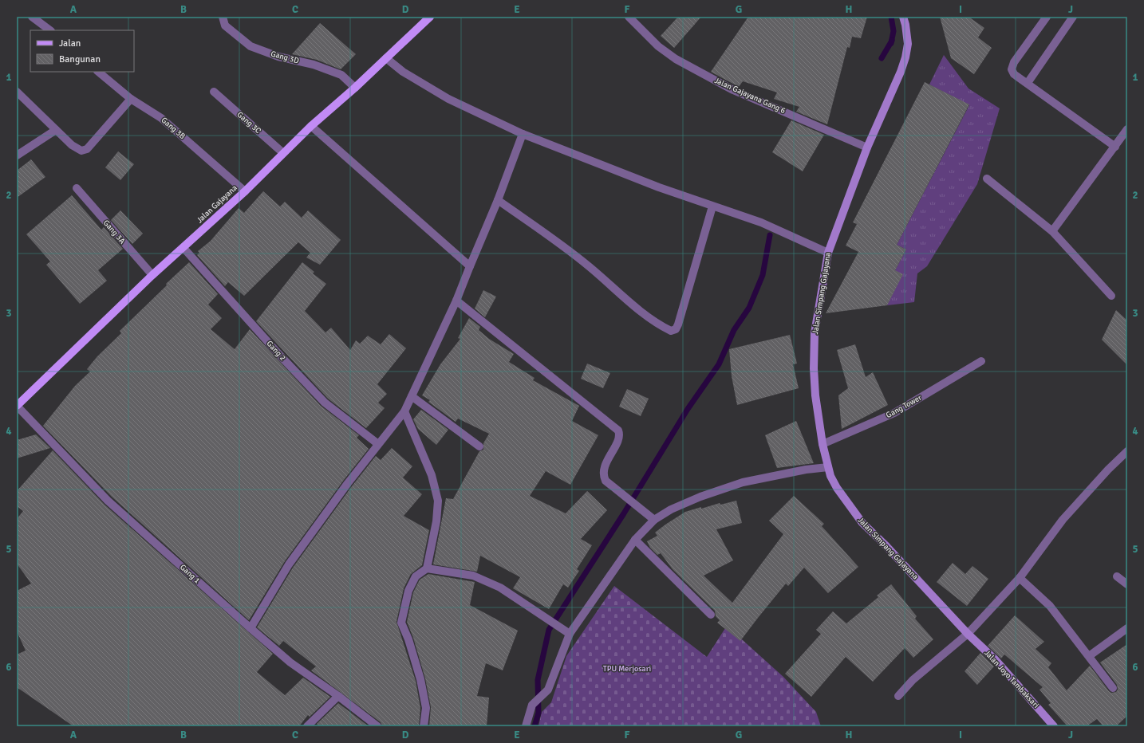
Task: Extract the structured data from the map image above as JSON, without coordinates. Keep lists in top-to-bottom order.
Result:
{
  "streets": {
    "main road": ["Jalan Gajayana", "Jalan Simpang Gajayana", "Jalan Joyo Tambaksari"],
    "street": [
      "Gang 3D",
      "Jalan Gajayana Gang 6",
      "Gang 3C",
      "Gang 3B",
      "Gang 3A",
      "Gang 2",
      "Gang Tower",
      "Gang 1"
    ]
  },
  "crossings": [
    ["Gang 3D", "Jalan Gajayana"],
    ["Jalan Gajayana Gang 6", "Jalan Simpang Gajayana"],
    ["Gang 3C", "Jalan Gajayana"],
    ["Gang 3B", "Jalan Gajayana"],
    ["Jalan Gajayana", "Gang 3A"],
    ["Jalan Gajayana", "Gang 2"],
    ["Jalan Gajayana", "Gang 1"],
    ["Jalan Simpang Gajayana", "Gang Tower"],
    ["Jalan Simpang Gajayana", "Jalan Joyo Tambaksari"]
  ],
  "parks": ["TPU Merjosari"],
  "legend": ["Jalan", "Bangunan"],
  "grid": {
    "columns": [
      "A",
      "B",
      "C",
      "D",
      "E",
      "F",
      "G",
      "H",
      "I",
      "J"
    ],
    "rows": [
      "1",
      "2",
      "3",
      "4",
      "5",
      "6"
    ]
  }
}
